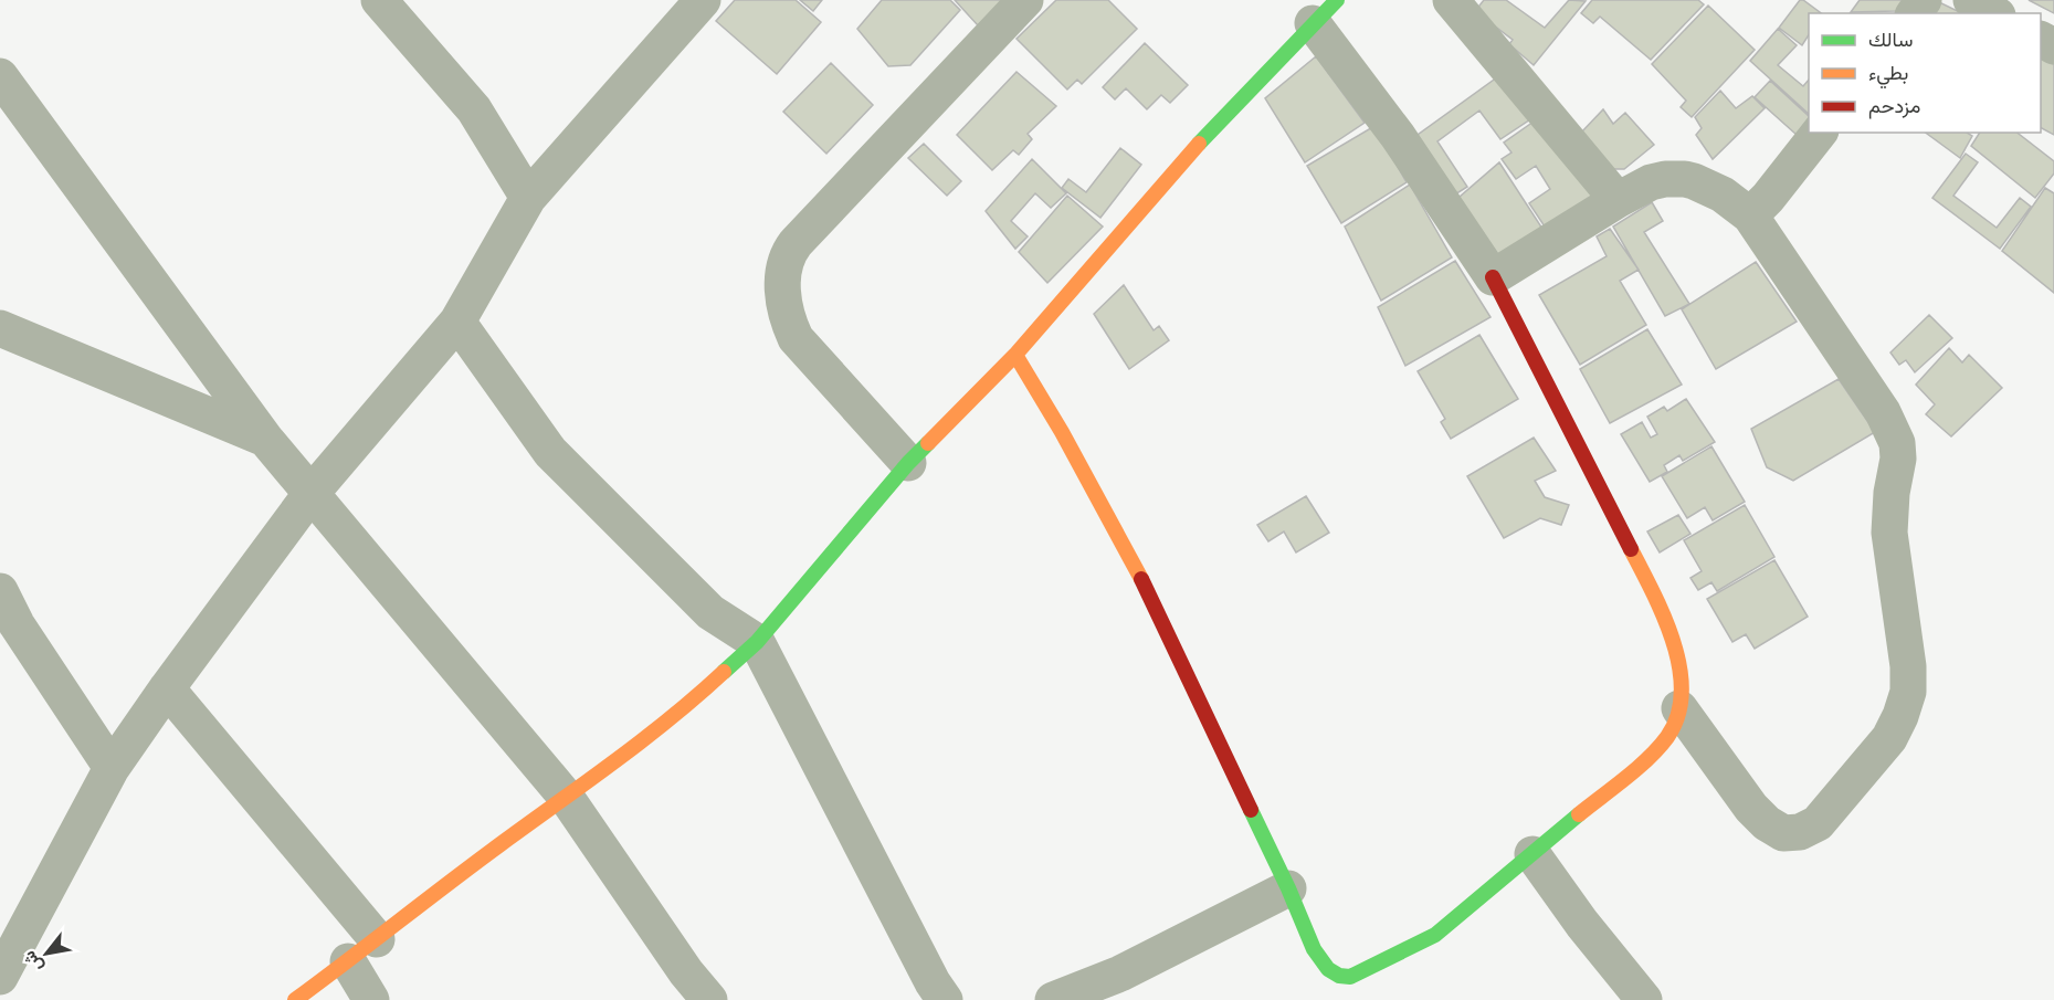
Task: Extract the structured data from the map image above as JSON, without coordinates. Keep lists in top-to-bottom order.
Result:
{
  "legend": ["سالك", "بطيء", "مزدحم"],
  "north": "bottom left"
}
